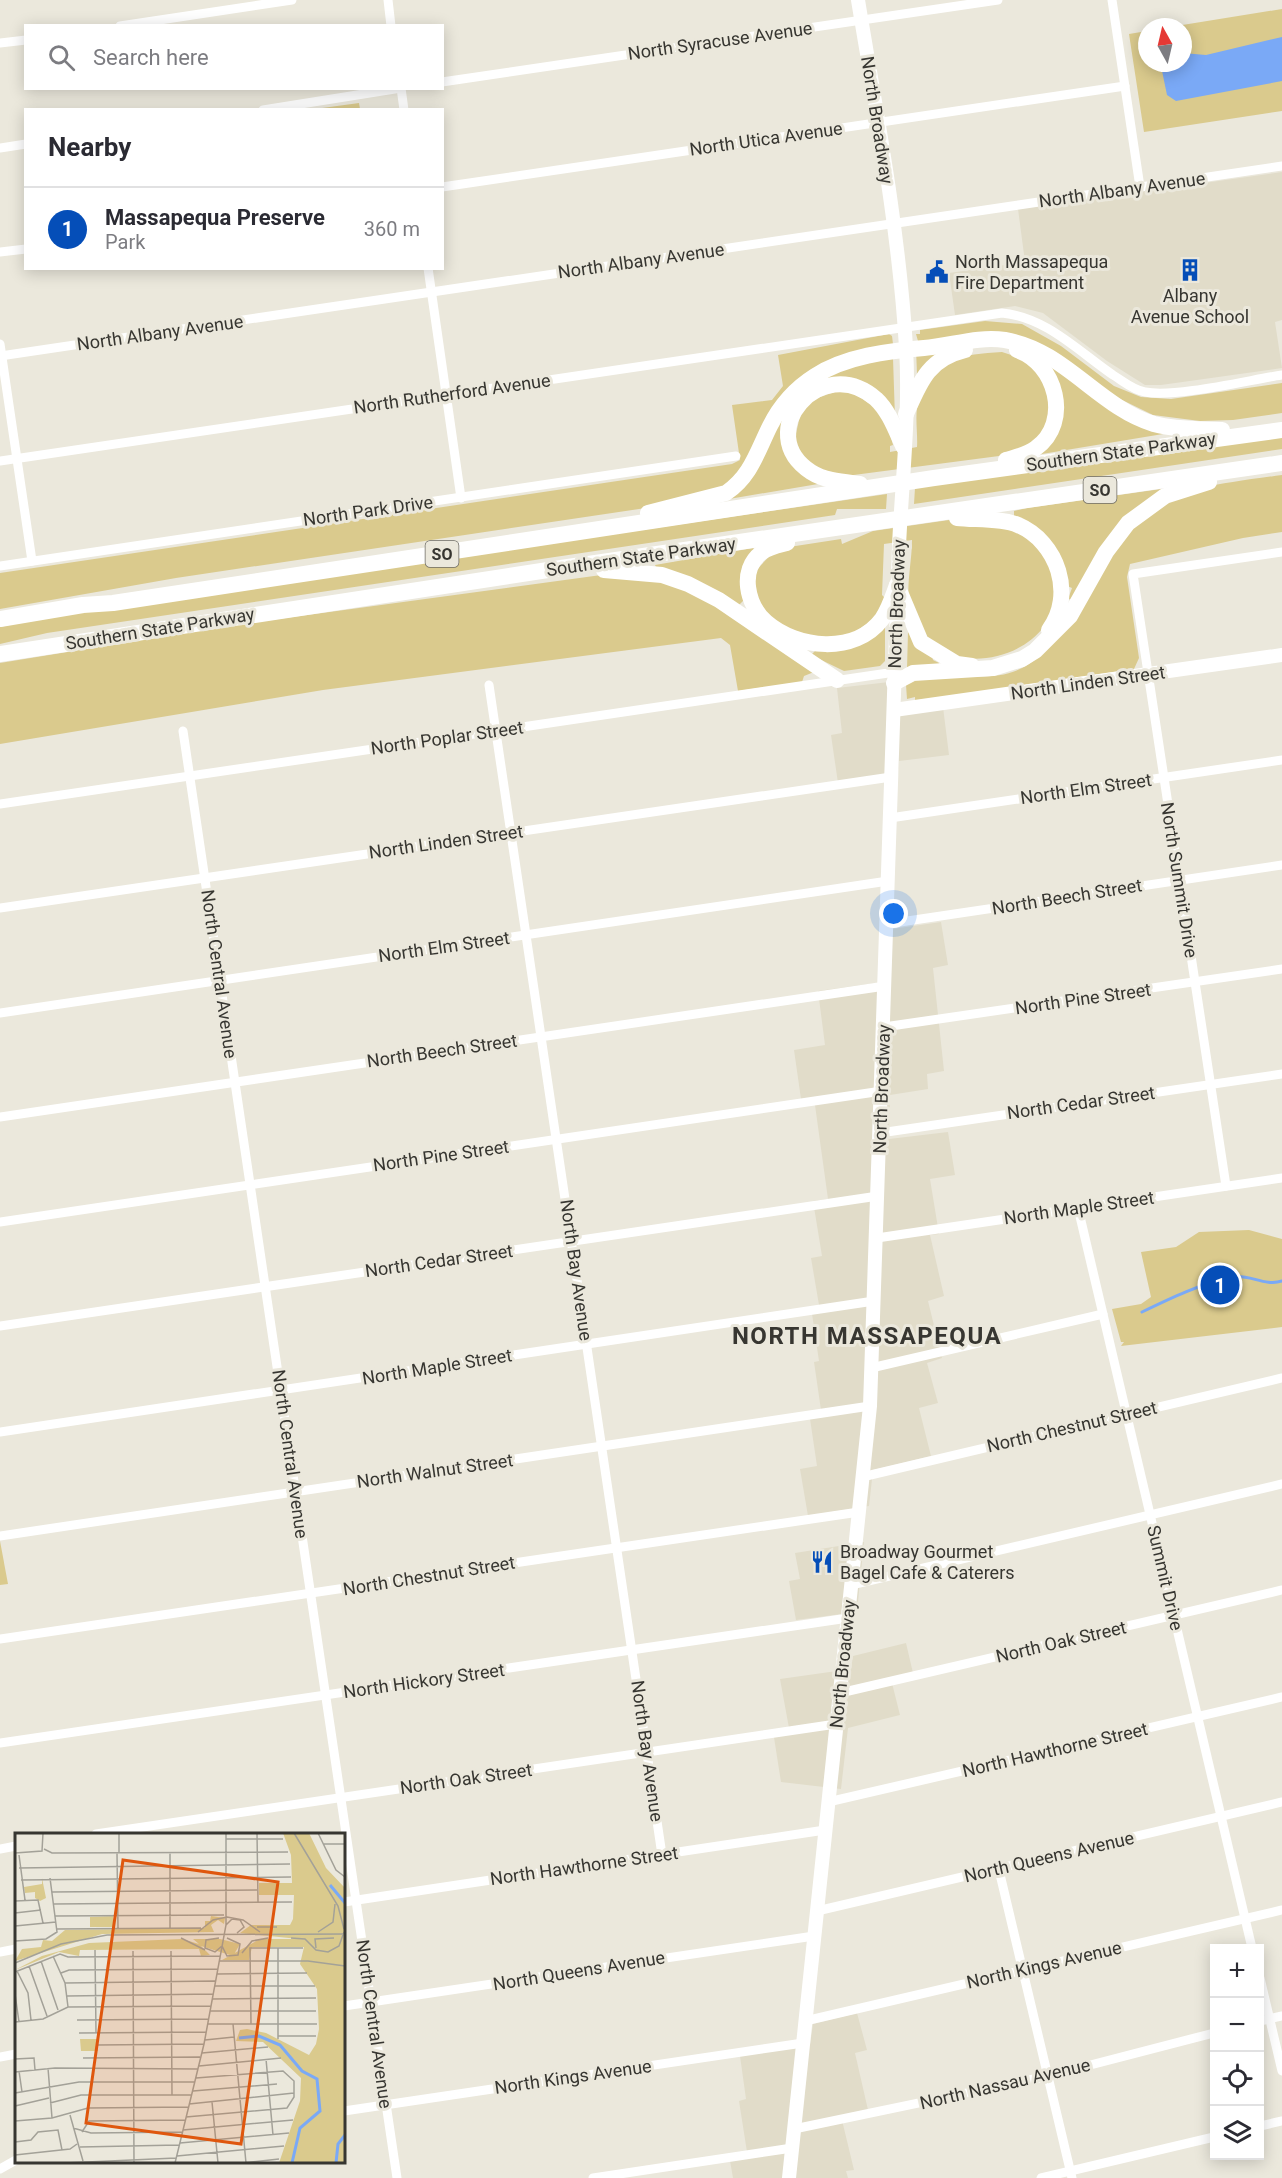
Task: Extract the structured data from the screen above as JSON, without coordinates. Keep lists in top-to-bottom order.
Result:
{
  "streets": {
    "highway": ["Southern State Parkway", "SO"],
    "main road": ["North Broadway", "North Linden Street"],
    "street": [
      "North Syracuse Avenue",
      "North Utica Avenue",
      "North Albany Avenue",
      "North Rutherford Avenue",
      "North Park Drive",
      "North Poplar Street",
      "North Elm Street",
      "North Summit Drive",
      "North Beech Street",
      "North Central Avenue",
      "North Pine Street",
      "North Cedar Street",
      "North Maple Street",
      "North Bay Avenue",
      "North Chestnut Street",
      "North Walnut Street",
      "Summit Drive",
      "North Oak Street",
      "North Hickory Street",
      "North Hawthorne Street",
      "North Queens Avenue",
      "North Kings Avenue",
      "North Nassau Avenue"
    ]
  },
  "crossings": [
    ["North Syracuse Avenue", "North Broadway"],
    ["North Broadway", "North Utica Avenue"],
    ["North Broadway", "North Albany Avenue"],
    ["North Broadway", "North Rutherford Avenue"],
    ["North Broadway", "North Linden Street"],
    ["North Broadway", "North Poplar Street"],
    ["North Broadway", "North Elm Street"],
    ["North Broadway", "North Beech Street"],
    ["North Broadway", "North Pine Street"],
    ["North Broadway", "North Cedar Street"],
    ["North Broadway", "North Maple Street"],
    ["North Broadway", "North Chestnut Street"],
    ["North Broadway", "North Walnut Street"],
    ["North Broadway", "North Oak Street"],
    ["North Broadway", "North Hickory Street"],
    ["North Broadway", "North Hawthorne Street"],
    ["North Broadway", "North Queens Avenue"],
    ["North Broadway", "North Kings Avenue"],
    ["North Broadway", "North Nassau Avenue"],
    ["North Linden Street", "North Summit Drive"],
    ["North Linden Street", "North Central Avenue"],
    ["North Linden Street", "North Bay Avenue"],
    ["North Poplar Street", "North Central Avenue"],
    ["North Poplar Street", "North Bay Avenue"],
    ["North Elm Street", "North Summit Drive"],
    ["North Elm Street", "North Central Avenue"],
    ["North Elm Street", "North Bay Avenue"],
    ["North Summit Drive", "North Beech Street"],
    ["North Summit Drive", "North Pine Street"],
    ["North Summit Drive", "North Cedar Street"],
    ["North Summit Drive", "North Maple Street"],
    ["North Beech Street", "North Central Avenue"],
    ["North Beech Street", "North Bay Avenue"],
    ["North Central Avenue", "North Pine Street"],
    ["North Central Avenue", "North Cedar Street"],
    ["North Central Avenue", "North Maple Street"],
    ["North Central Avenue", "North Chestnut Street"],
    ["North Central Avenue", "North Walnut Street"],
    ["North Central Avenue", "North Oak Street"],
    ["North Central Avenue", "North Hickory Street"],
    ["North Central Avenue", "North Hawthorne Street"],
    ["North Central Avenue", "North Queens Avenue"],
    ["North Central Avenue", "North Kings Avenue"],
    ["North Pine Street", "North Bay Avenue"],
    ["North Cedar Street", "North Bay Avenue"],
    ["North Maple Street", "North Bay Avenue"],
    ["North Maple Street", "Summit Drive"],
    ["North Bay Avenue", "North Chestnut Street"],
    ["North Bay Avenue", "North Walnut Street"],
    ["North Bay Avenue", "North Oak Street"],
    ["North Bay Avenue", "North Hickory Street"],
    ["North Bay Avenue", "North Hawthorne Street"],
    ["North Chestnut Street", "Summit Drive"],
    ["Summit Drive", "North Oak Street"],
    ["Summit Drive", "North Hawthorne Street"],
    ["Summit Drive", "North Queens Avenue"],
    ["Summit Drive", "North Kings Avenue"]
  ],
  "districts": ["NORTH MASSAPEQUA"],
  "places": {
    "building": ["Albany Avenue School"],
    "public building": ["North Massapequa Fire Department"],
    "restaurant": ["Broadway Gourmet Bagel Cafe & Caterers"]
  },
  "north": "top",
  "page": {
    "search": "Search here",
    "heading": "Nearby",
    "list": [
      {
        "mark": "1",
        "name": "Massapequa Preserve",
        "note": "Park",
        "value": "360 m"
      }
    ],
    "pins": "1",
    "map_buttons": ["+", "−"]
  }
}
